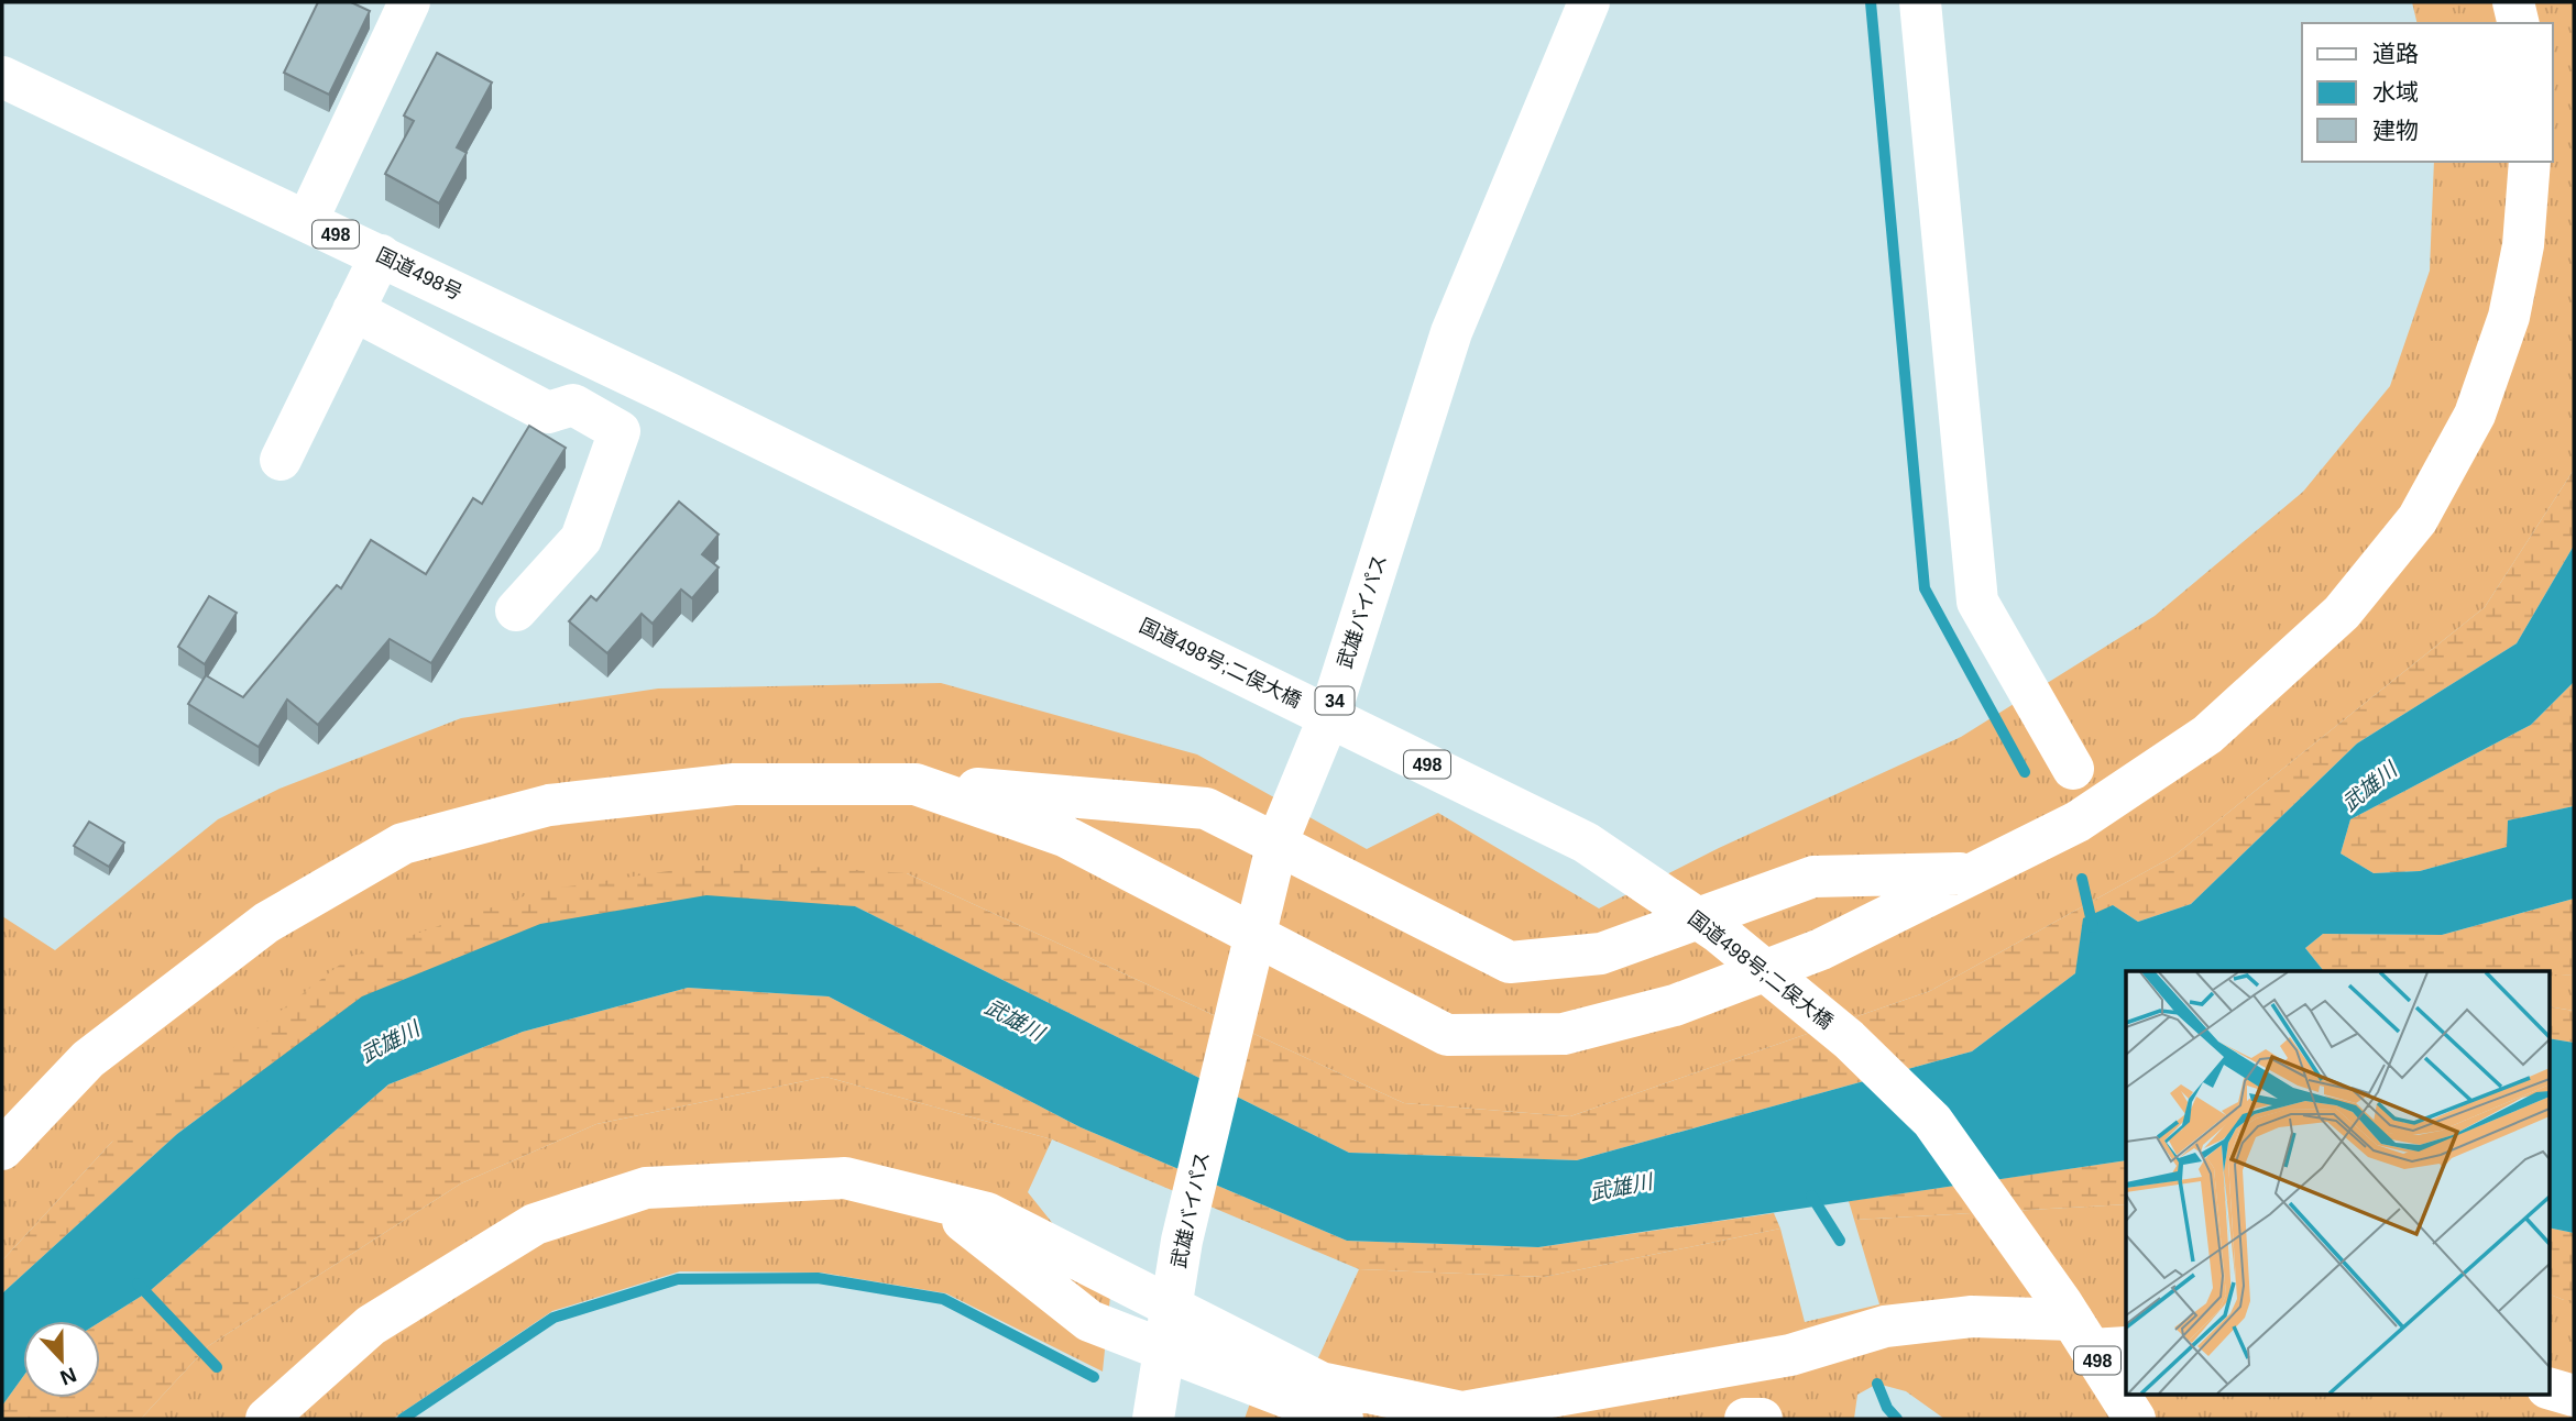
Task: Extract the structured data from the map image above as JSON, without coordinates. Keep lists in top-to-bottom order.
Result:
{
  "streets": {
    "main road": [
      "498",
      "国道498号",
      "武雄バイパス",
      "国道498号;二俣大橋",
      "34"
    ]
  },
  "crossings": [
    ["498", "国道498号;二俣大橋"],
    ["国道498号", "国道498号;二俣大橋"],
    ["武雄バイパス", "国道498号;二俣大橋"]
  ],
  "water": ["武雄川"],
  "legend": ["道路", "水域", "建物"],
  "north": "bottom"
}
